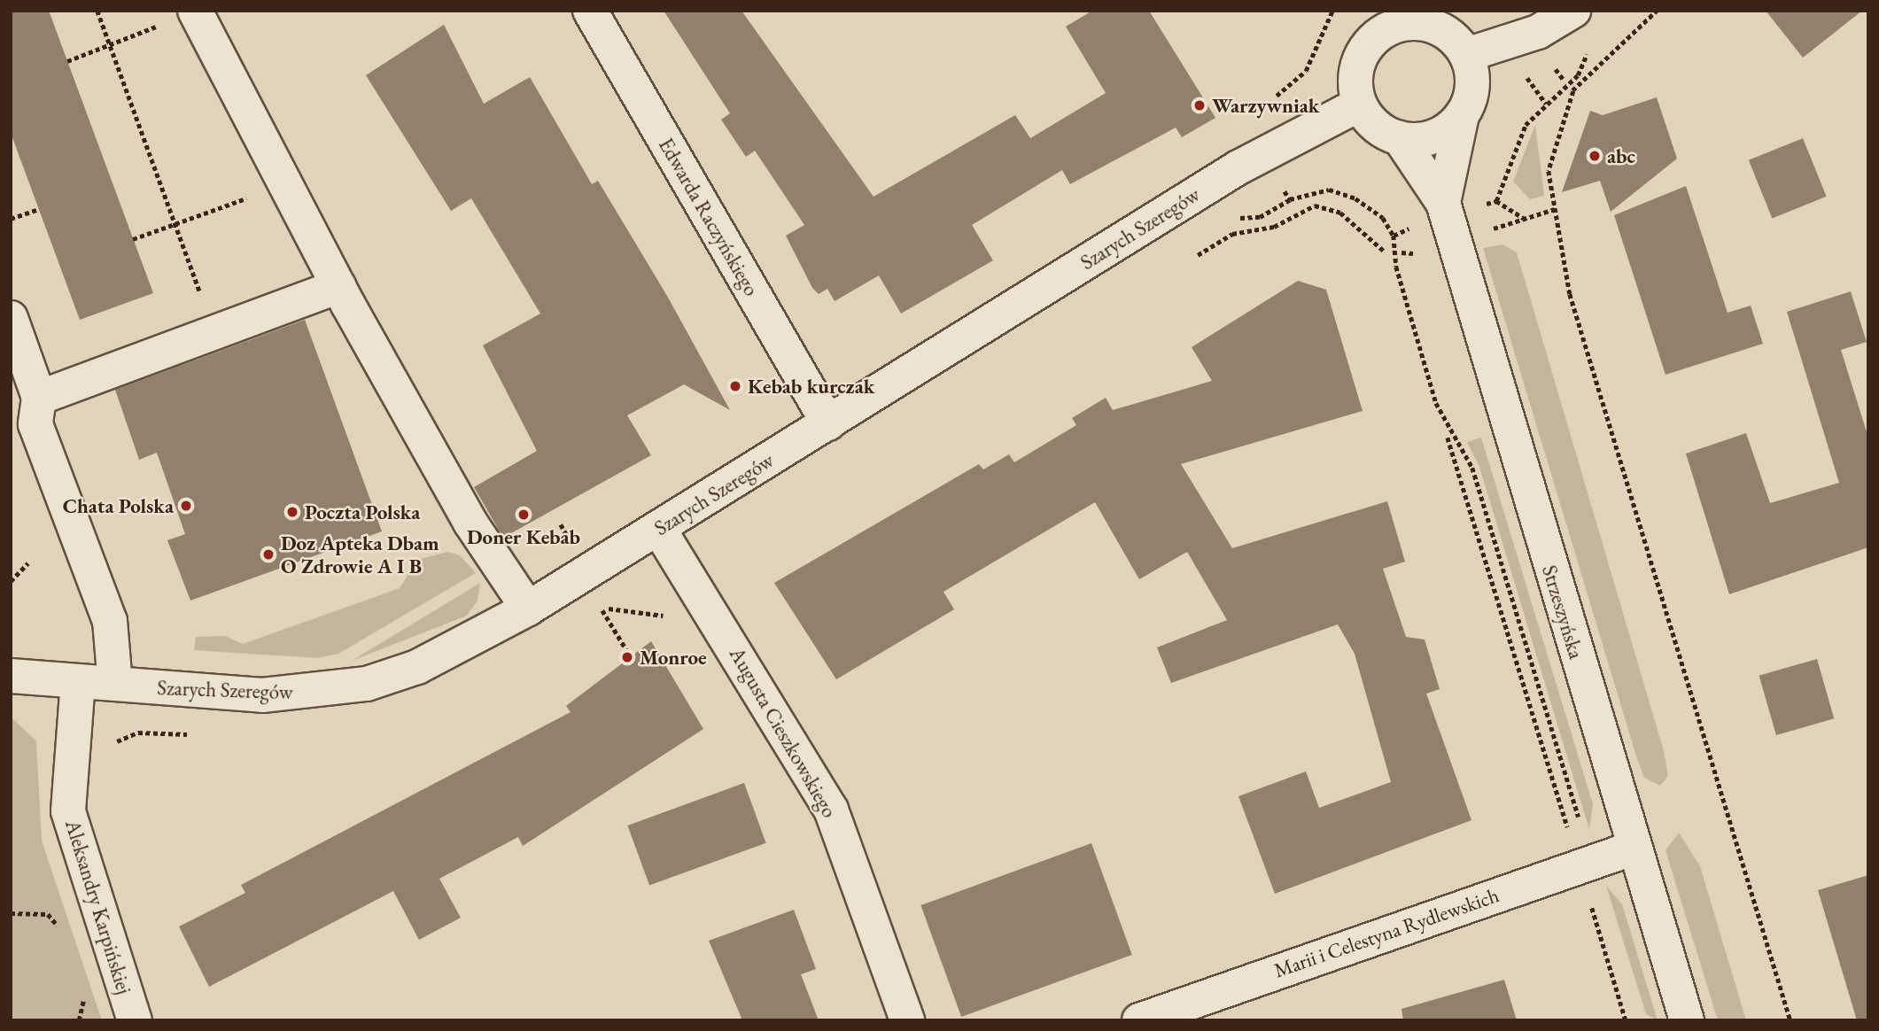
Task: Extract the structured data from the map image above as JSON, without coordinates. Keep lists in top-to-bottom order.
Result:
{
  "streets": {
    "street": [
      "Edwarda Raczyńskiego",
      "Szarych Szeregów",
      "Strzeszyńska",
      "Augusta Cieszkowskiego",
      "Aleksandry Karpińskiej",
      "Marii i Celestyna Rydlewskich"
    ]
  },
  "crossings": [
    ["Edwarda Raczyńskiego", "Szarych Szeregów"],
    ["Szarych Szeregów", "Strzeszyńska"],
    ["Szarych Szeregów", "Augusta Cieszkowskiego"],
    ["Szarych Szeregów", "Aleksandry Karpińskiej"],
    ["Strzeszyńska", "Marii i Celestyna Rydlewskich"]
  ],
  "places": [
    "Warzywniak",
    "abc",
    "Kebab kurczak",
    "Chata Polska",
    "Poczta Polska",
    "Doner Kebab",
    "Doz Apteka Dbam O Zdrowie A I B",
    "Monroe"
  ]
}
